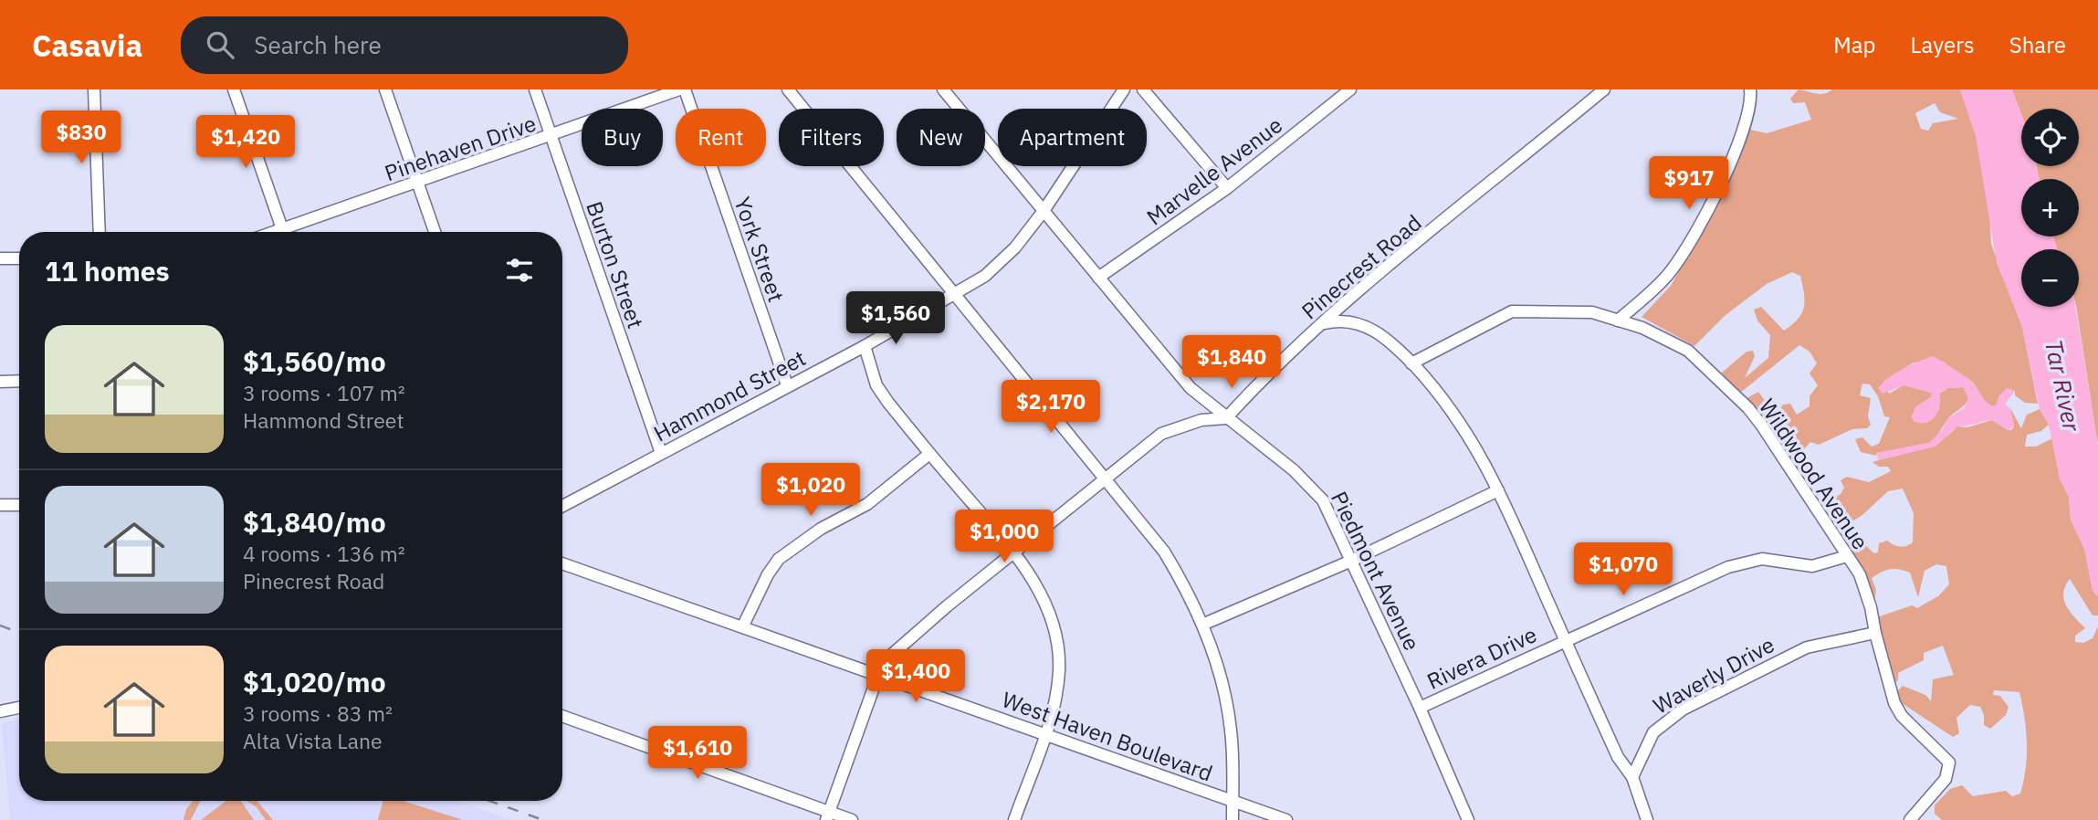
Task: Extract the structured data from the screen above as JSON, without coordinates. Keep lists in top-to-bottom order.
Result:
{
  "streets": {
    "street": [
      "Pinehaven Drive",
      "Marvelle Avenue",
      "York Street",
      "Burton Street",
      "Pinecrest Road",
      "Hammond Street",
      "Wildwood Avenue",
      "Piedmont Avenue",
      "Rivera Drive",
      "Waverly Drive",
      "West Haven Boulevard"
    ]
  },
  "crossings": [
    ["Pinehaven Drive", "Burton Street"],
    ["Marvelle Avenue", "Piedmont Avenue"],
    ["York Street", "Hammond Street"],
    ["Burton Street", "Hammond Street"],
    ["Pinecrest Road", "Piedmont Avenue"],
    ["Hammond Street", "Piedmont Avenue"],
    ["Wildwood Avenue", "Rivera Drive"],
    ["Wildwood Avenue", "Waverly Drive"],
    ["Piedmont Avenue", "Rivera Drive"]
  ],
  "water": ["Tar River"],
  "page": {
    "header": "Casavia",
    "search": "Search here",
    "nav": ["Map", "Layers", "Share"],
    "map_buttons": ["+", "−"],
    "chip": [
      "Buy",
      "Rent",
      "Filters",
      "New",
      "Apartment"
    ],
    "price": [
      "$830",
      "$1,420",
      "$917",
      "$1,560",
      "$1,840",
      "$2,170",
      "$1,020",
      "$1,000",
      "$1,070",
      "$1,400",
      "$1,610"
    ],
    "heading": "11 homes",
    "list": [
      {
        "name": "$1,560/mo",
        "note": "3 rooms · 107 m² · Hammond Street"
      },
      {
        "name": "$1,840/mo",
        "note": "4 rooms · 136 m² · Pinecrest Road"
      },
      {
        "name": "$1,020/mo",
        "note": "3 rooms · 83 m² · Alta Vista Lane"
      }
    ]
  }
}
